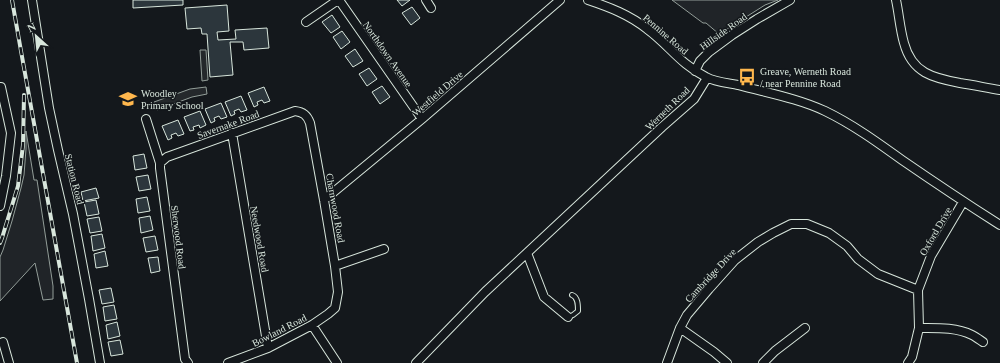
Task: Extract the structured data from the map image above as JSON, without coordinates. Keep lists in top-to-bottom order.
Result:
{
  "streets": {
    "street": [
      "Hillside Road",
      "Pennine Road",
      "Northdown Avenue",
      "Westfield Drive",
      "Werneth Road",
      "Savernake Road",
      "Station Road",
      "Charnwood Road",
      "Oxford Drive",
      "Sherwood Road",
      "Needwood Road",
      "Cambridge Drive",
      "Bowland Road"
    ]
  },
  "crossings": [
    ["Hillside Road", "Pennine Road"],
    ["Pennine Road", "Werneth Road"],
    ["Northdown Avenue", "Westfield Drive"],
    ["Westfield Drive", "Charnwood Road"],
    ["Savernake Road", "Charnwood Road"],
    ["Savernake Road", "Sherwood Road"],
    ["Savernake Road", "Needwood Road"],
    ["Charnwood Road", "Bowland Road"],
    ["Oxford Drive", "Cambridge Drive"],
    ["Needwood Road", "Bowland Road"]
  ],
  "places": {
    "bus stop": ["Greave, Werneth Road / near Pennine Road"],
    "school or university": ["Woodley Primary School"]
  },
  "north": "top left"
}
